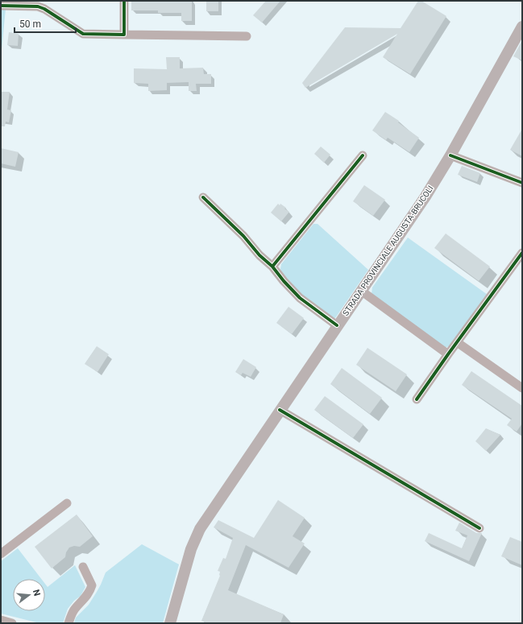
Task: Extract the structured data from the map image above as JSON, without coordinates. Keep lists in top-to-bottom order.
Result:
{
  "streets": {
    "main road": ["STRADA PROVINCIALE AUGUSTA-BRUCOLI"]
  },
  "scale_bar": "50 m",
  "north": "right"
}
